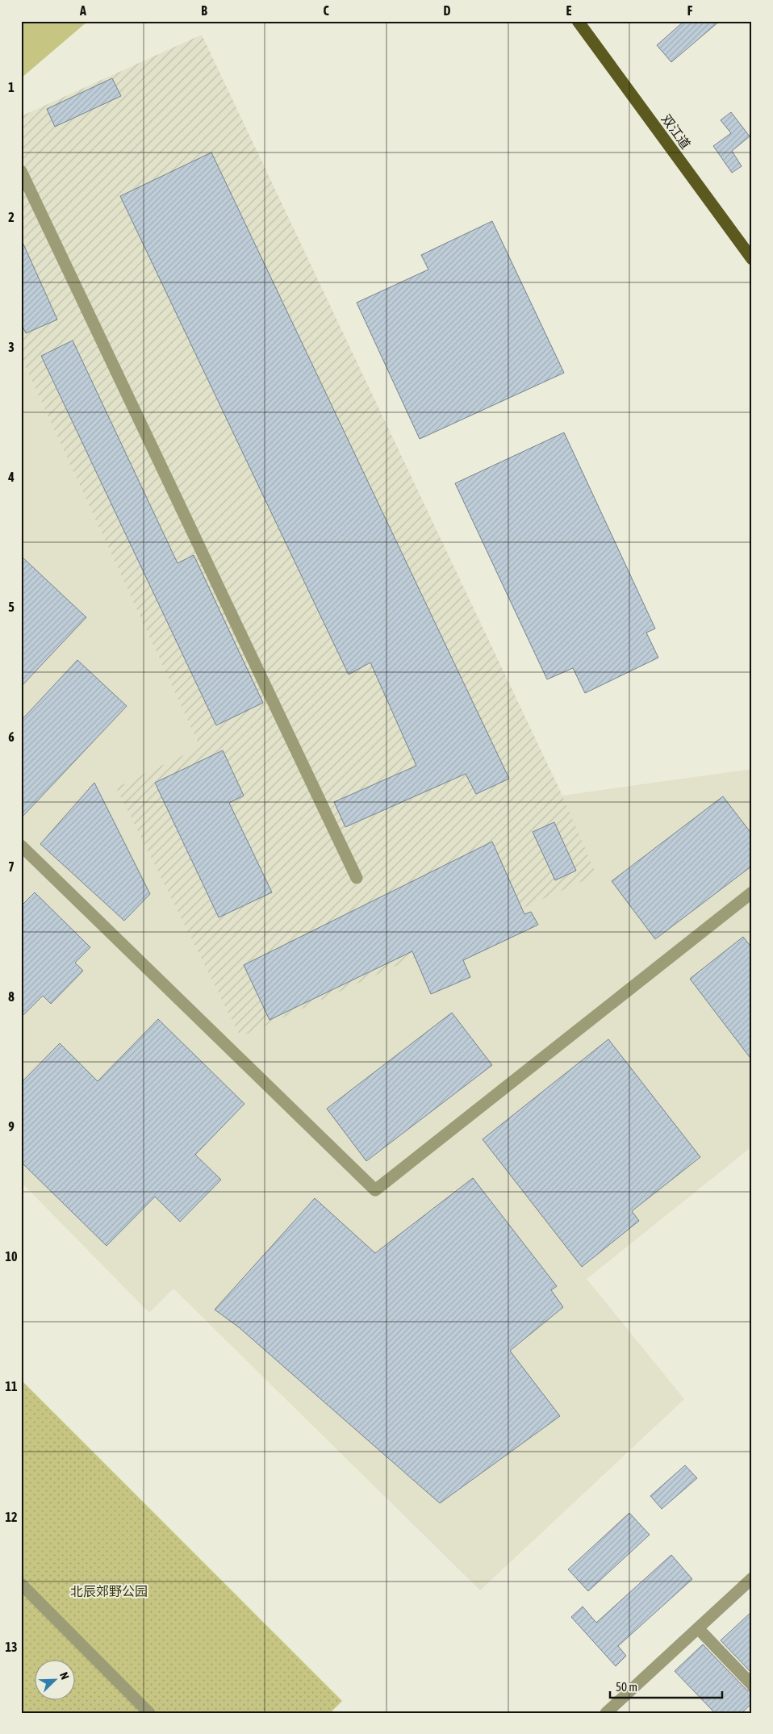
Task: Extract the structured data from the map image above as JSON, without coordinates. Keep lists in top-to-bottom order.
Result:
{
  "streets": {
    "main road": ["双江道"]
  },
  "parks": ["北辰郊野公园"],
  "scale_bar": "50 m",
  "north": "top right",
  "grid": {
    "columns": [
      "A",
      "B",
      "C",
      "D",
      "E",
      "F"
    ],
    "rows": [
      "1",
      "2",
      "3",
      "4",
      "5",
      "6",
      "7",
      "8",
      "9",
      "10",
      "11",
      "12",
      "13"
    ]
  }
}
